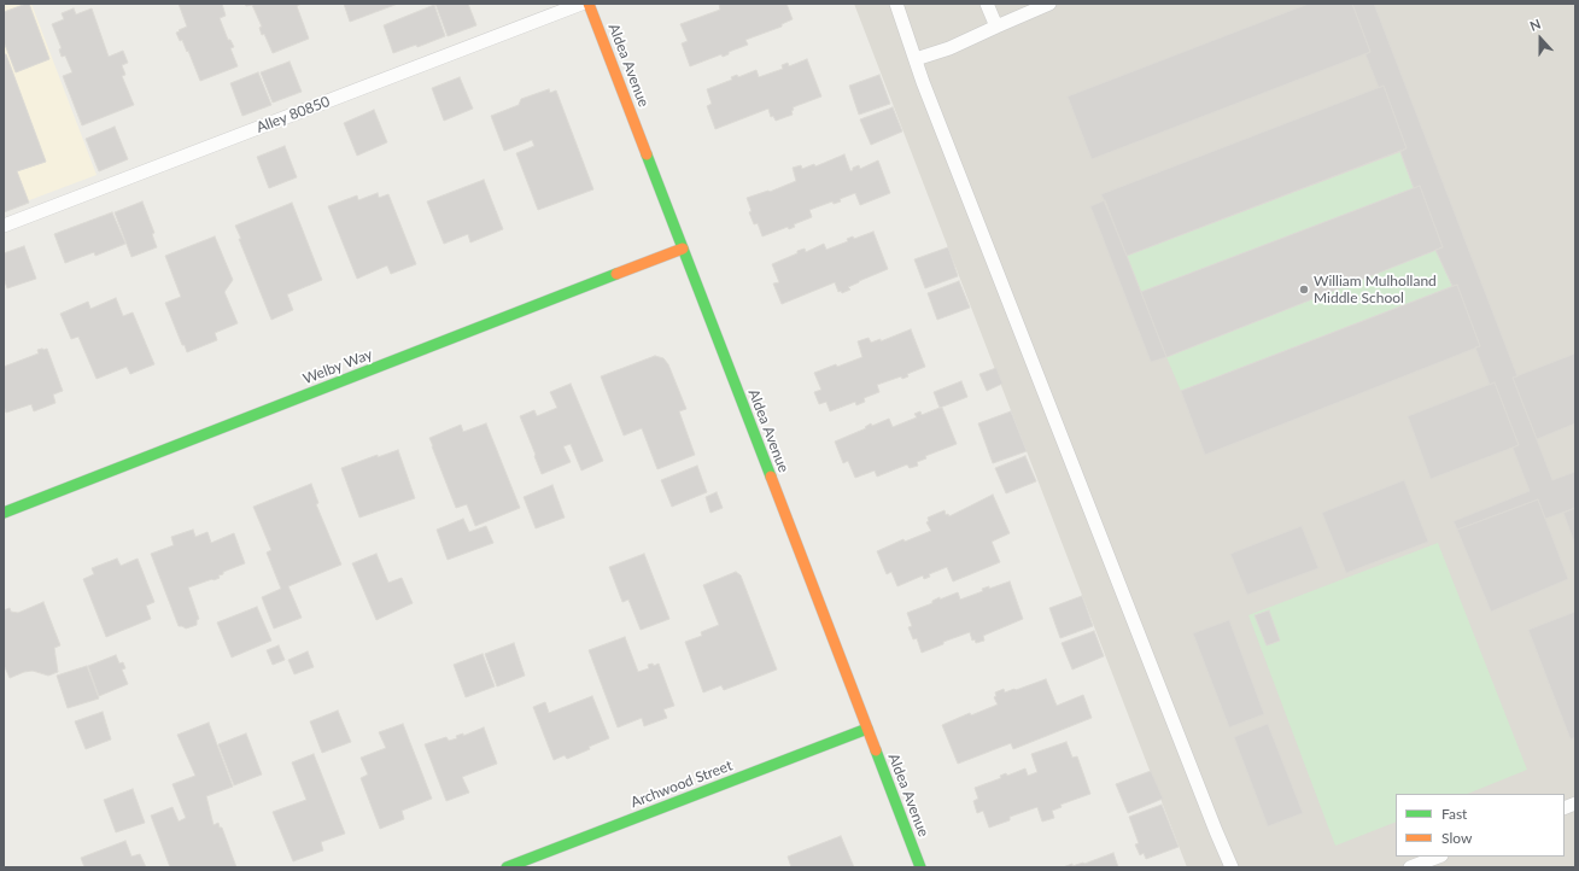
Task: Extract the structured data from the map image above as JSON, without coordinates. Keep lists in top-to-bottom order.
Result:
{
  "streets": {
    "street": ["Aldea Avenue", "Welby Way", "Archwood Street"],
    "lane": ["Alley 80850"]
  },
  "crossings": [
    ["Aldea Avenue", "Welby Way"],
    ["Aldea Avenue", "Archwood Street"]
  ],
  "places": ["William Mulholland Middle School"],
  "legend": ["Fast", "Slow"],
  "north": "top"
}
